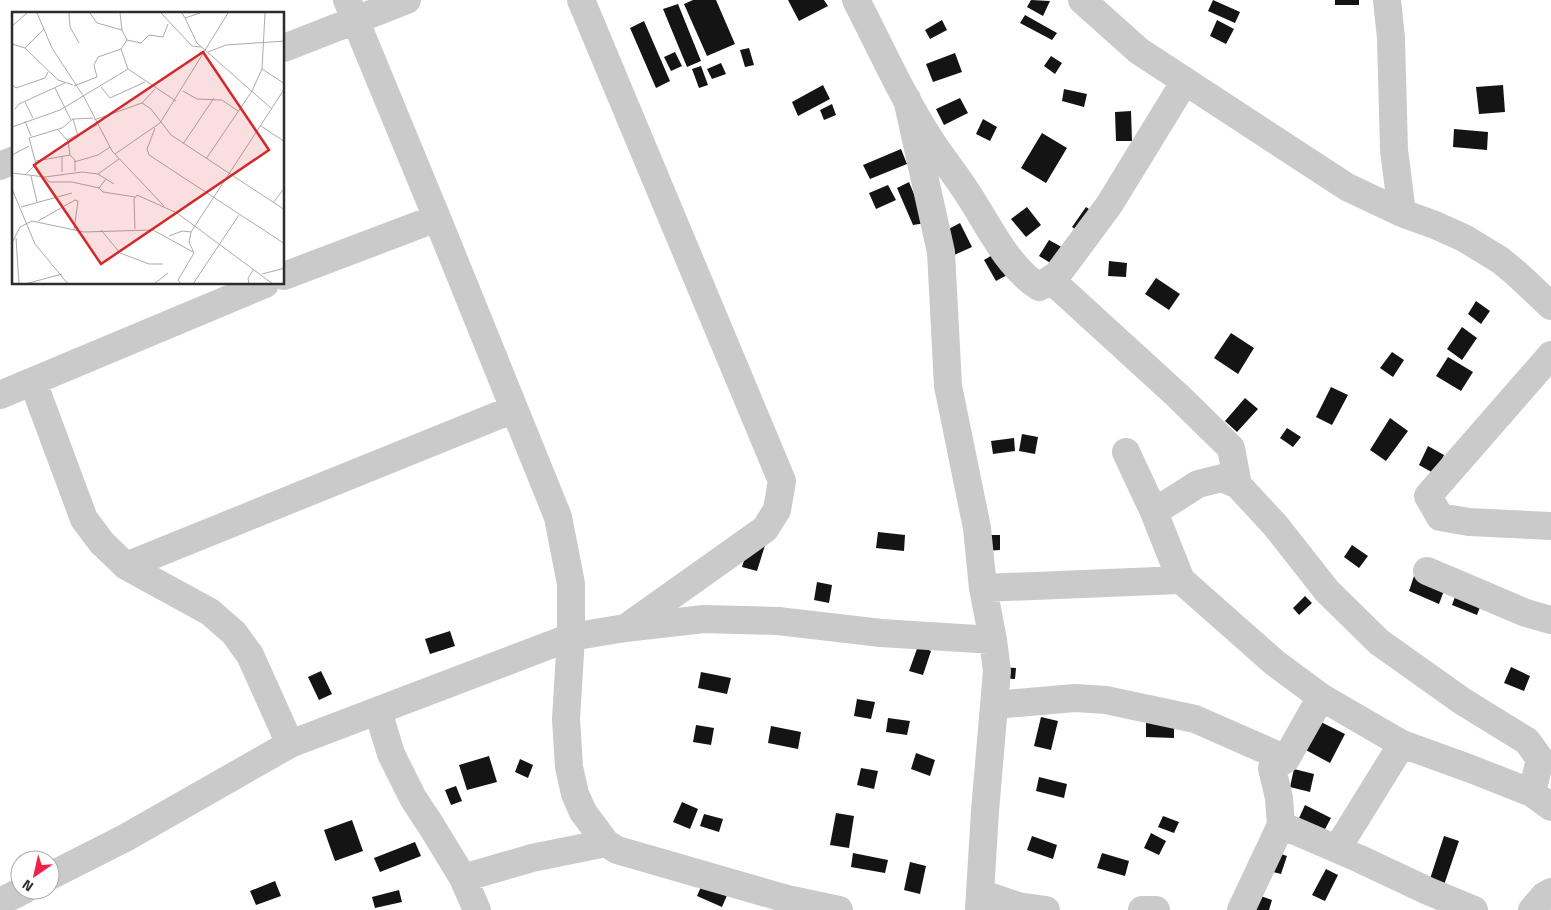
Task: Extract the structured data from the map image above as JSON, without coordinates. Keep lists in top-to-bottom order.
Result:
{
  "north": "bottom left"
}
